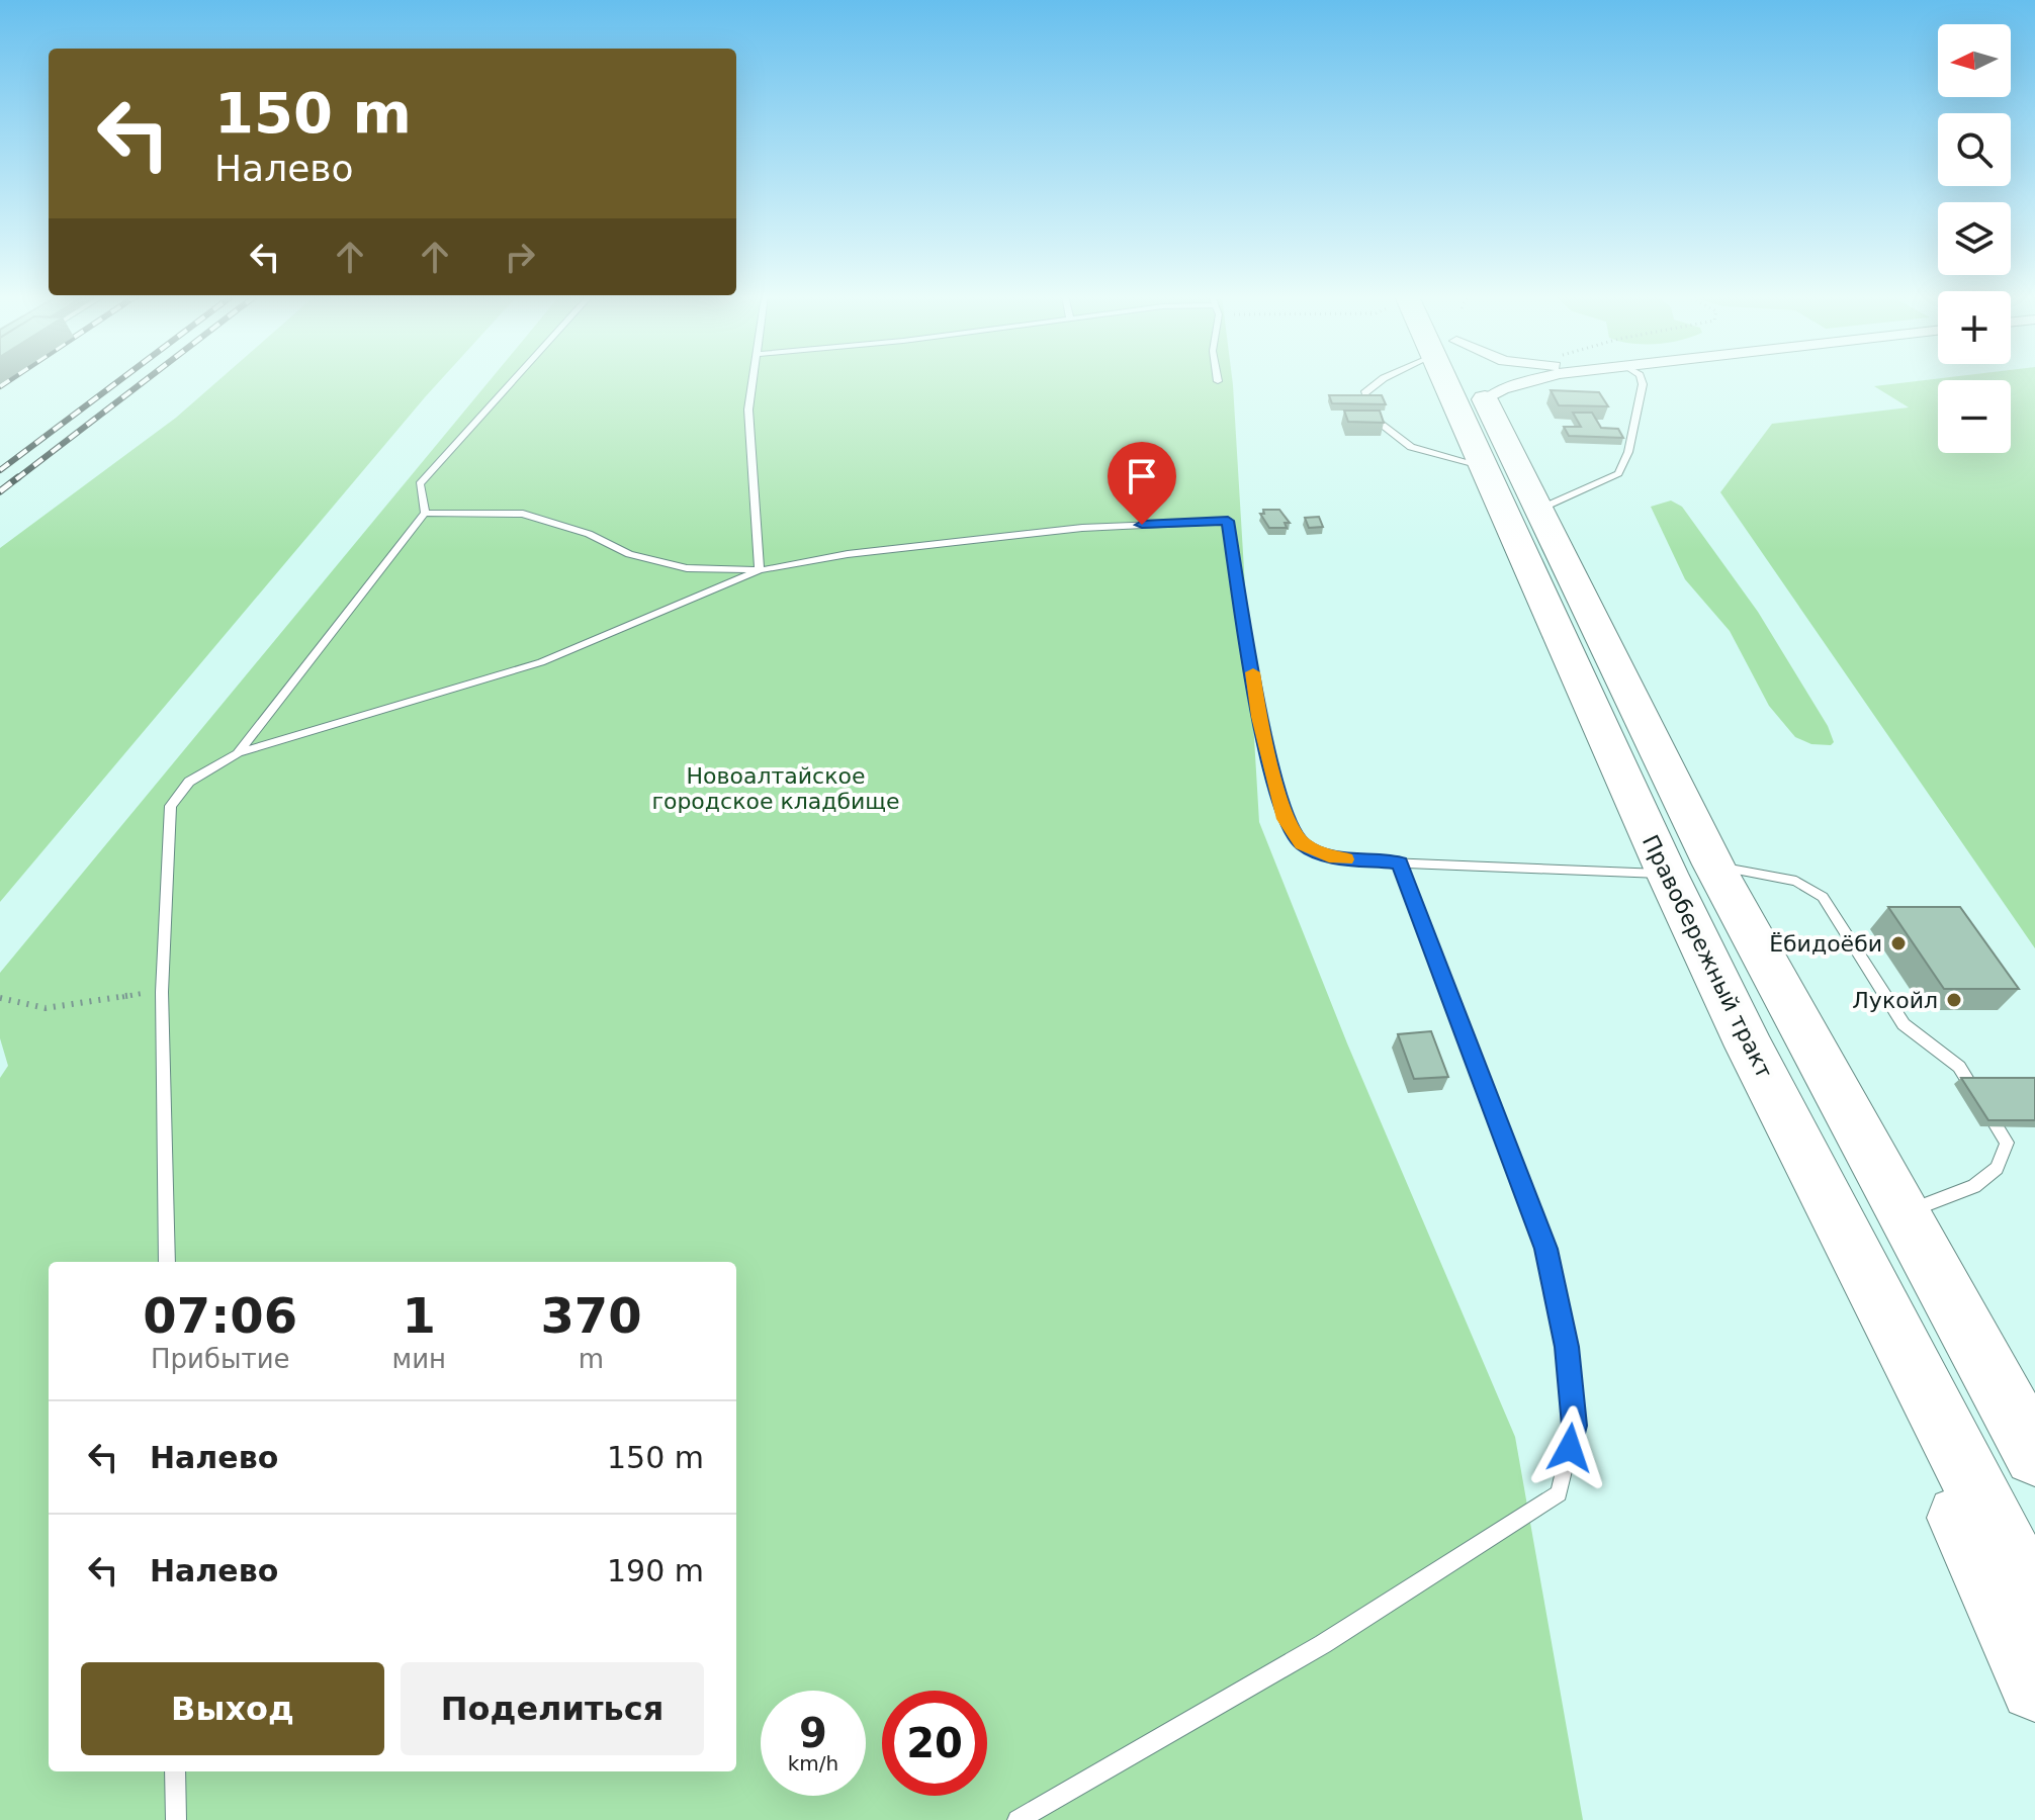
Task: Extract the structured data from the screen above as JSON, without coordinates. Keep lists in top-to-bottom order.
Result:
{
  "streets": {
    "highway": ["Правобережный тракт"]
  },
  "parks": ["Новоалтайское городское кладбище"],
  "places": ["Ёбидоёби", "Лукойл"],
  "north": "left",
  "page": {
    "map_buttons": ["+", "−"],
    "turn": ["150 m", "Налево"],
    "eta": [
      "07:06",
      "Прибытие",
      "1",
      "мин",
      "370",
      "m"
    ],
    "list": [
      {
        "name": "Налево",
        "value": "150 m"
      },
      {
        "name": "Налево",
        "value": "190 m"
      }
    ],
    "buttons": ["Выход", "Поделиться"],
    "speed": "9 km/h",
    "limit": "20"
  }
}
